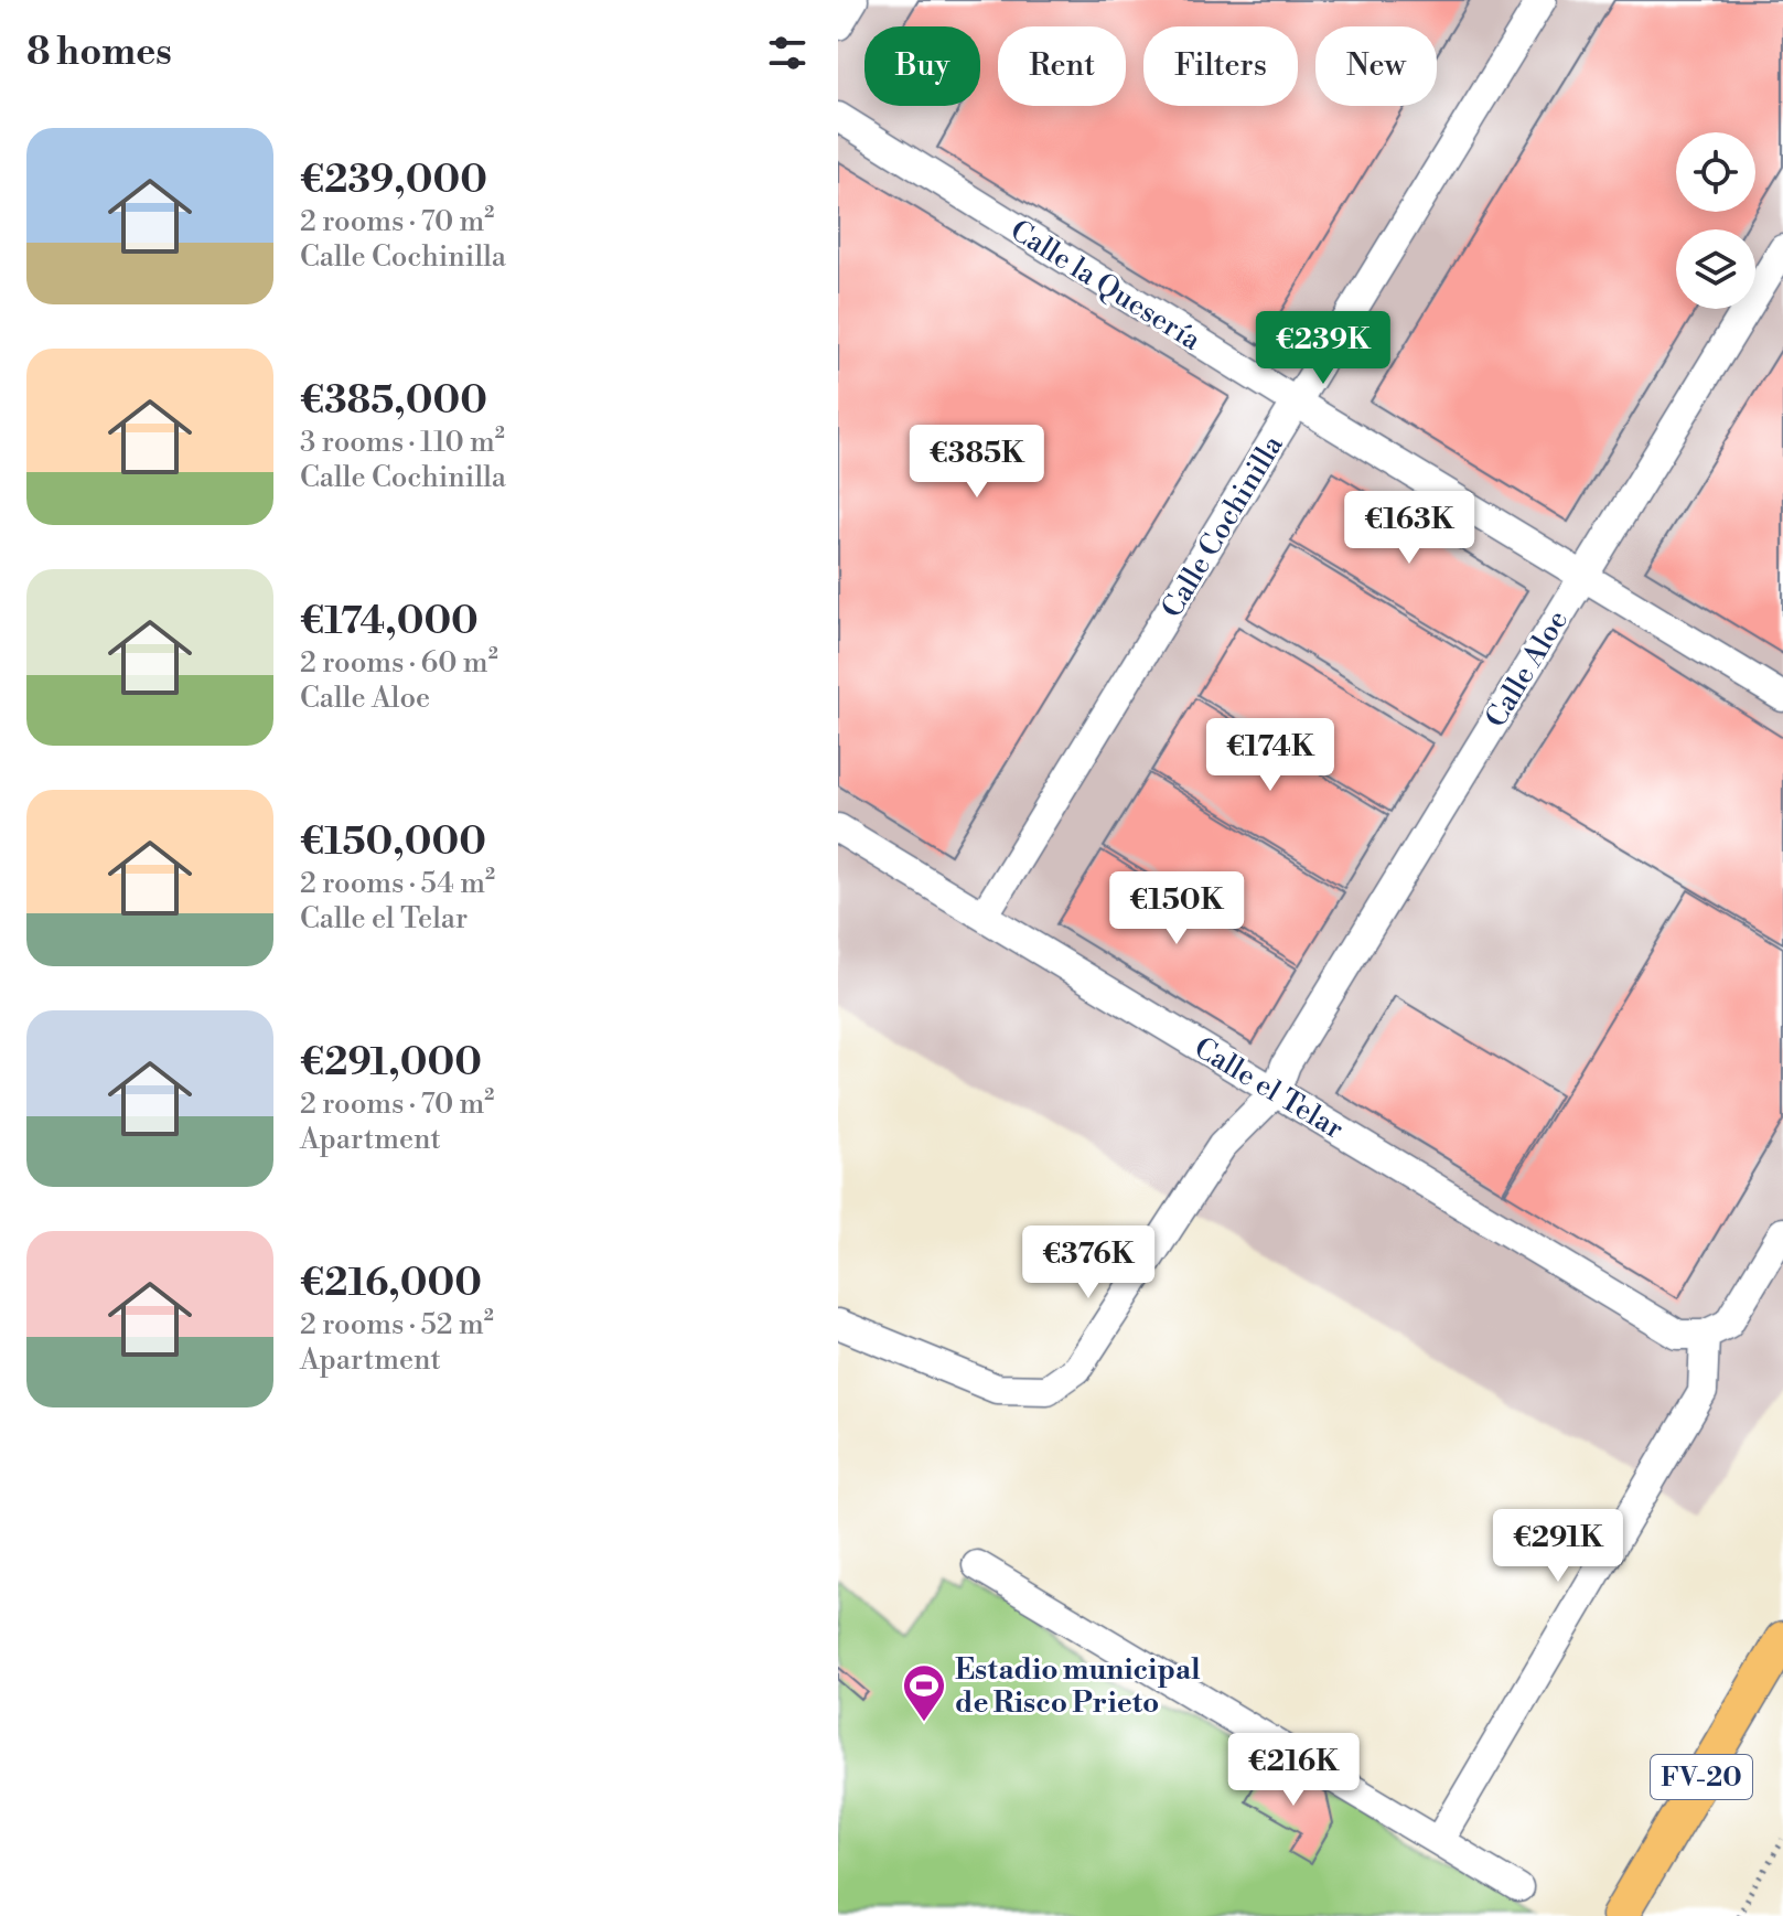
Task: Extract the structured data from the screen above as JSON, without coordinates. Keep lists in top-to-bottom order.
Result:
{
  "streets": {
    "main road": ["FV-20"],
    "street": [
      "Calle la Quesería",
      "Calle Cochinilla",
      "Calle Aloe",
      "Calle el Telar"
    ]
  },
  "crossings": [
    ["Calle la Quesería", "Calle Cochinilla"],
    ["Calle la Quesería", "Calle Aloe"],
    ["Calle Cochinilla", "Calle el Telar"],
    ["Calle Aloe", "Calle el Telar"]
  ],
  "places": {
    "sports": ["Estadio municipal de Risco Prieto"]
  },
  "page": {
    "heading": "8 homes",
    "chip": [
      "Buy",
      "Rent",
      "Filters",
      "New"
    ],
    "list": [
      {
        "name": "€239,000",
        "note": "2 rooms · 70 m² · Calle Cochinilla"
      },
      {
        "name": "€385,000",
        "note": "3 rooms · 110 m² · Calle Cochinilla"
      },
      {
        "name": "€174,000",
        "note": "2 rooms · 60 m² · Calle Aloe"
      },
      {
        "name": "€150,000",
        "note": "2 rooms · 54 m² · Calle el Telar"
      },
      {
        "name": "€291,000",
        "note": "2 rooms · 70 m² · Apartment"
      },
      {
        "name": "€216,000",
        "note": "2 rooms · 52 m² · Apartment"
      }
    ],
    "price": [
      "€239K",
      "€385K",
      "€163K",
      "€174K",
      "€150K",
      "€376K",
      "€291K",
      "€216K"
    ]
  }
}
